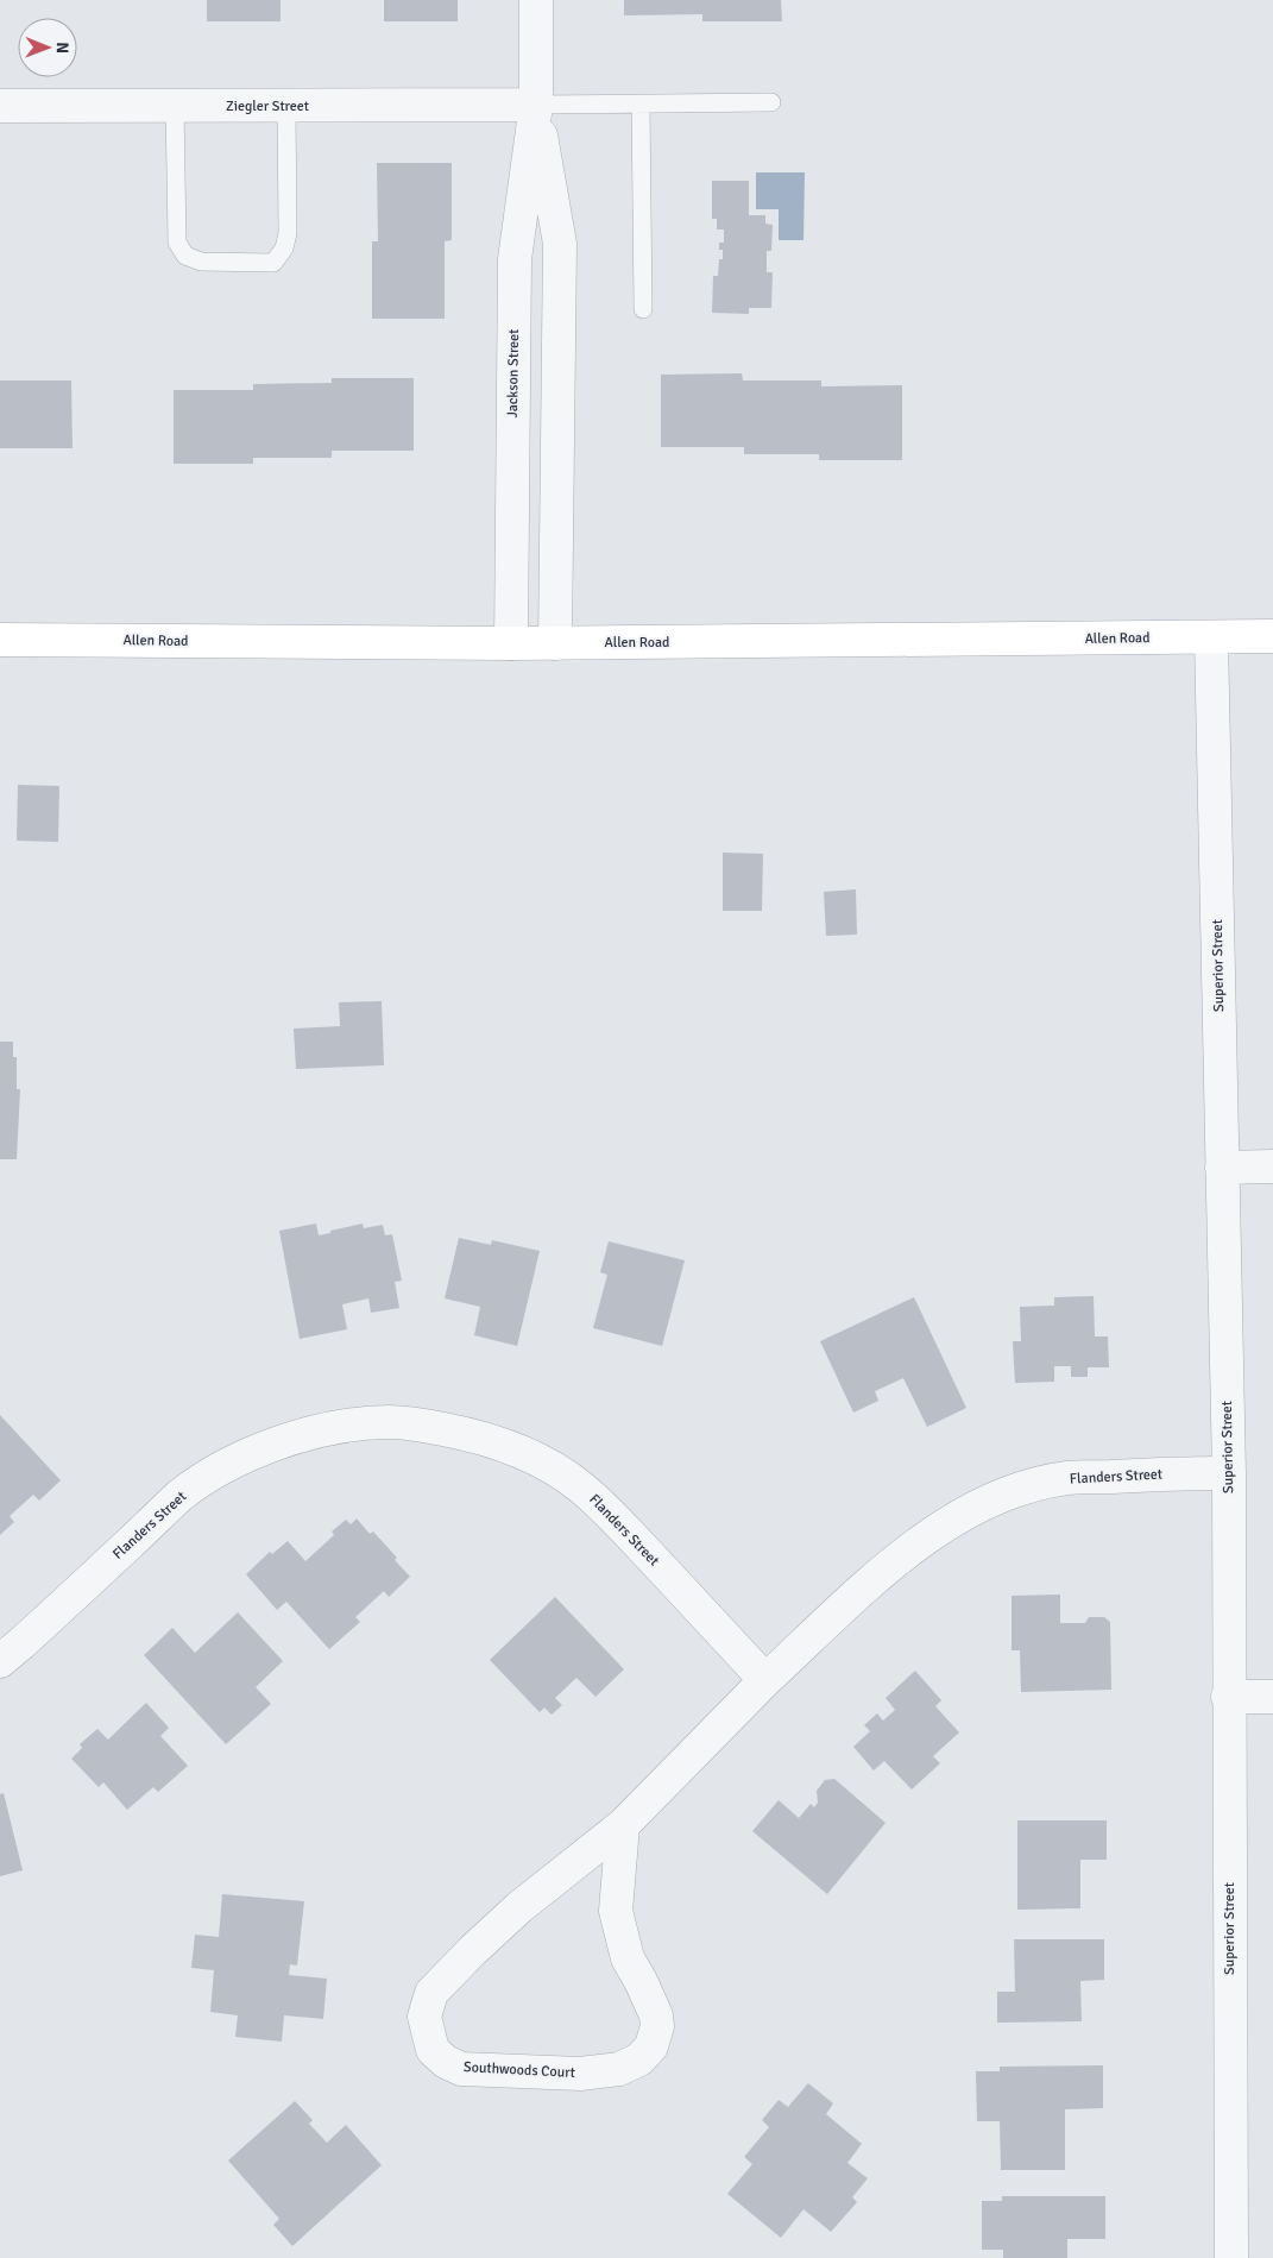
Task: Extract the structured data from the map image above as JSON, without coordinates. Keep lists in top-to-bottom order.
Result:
{
  "streets": {
    "main road": ["Allen Road"],
    "street": [
      "Ziegler Street",
      "Jackson Street",
      "Superior Street",
      "Flanders Street",
      "Southwoods Court"
    ]
  },
  "crossings": [
    ["Ziegler Street", "Jackson Street"],
    ["Jackson Street", "Allen Road"],
    ["Allen Road", "Superior Street"],
    ["Superior Street", "Flanders Street"],
    ["Flanders Street", "Southwoods Court"]
  ],
  "north": "right"
}
